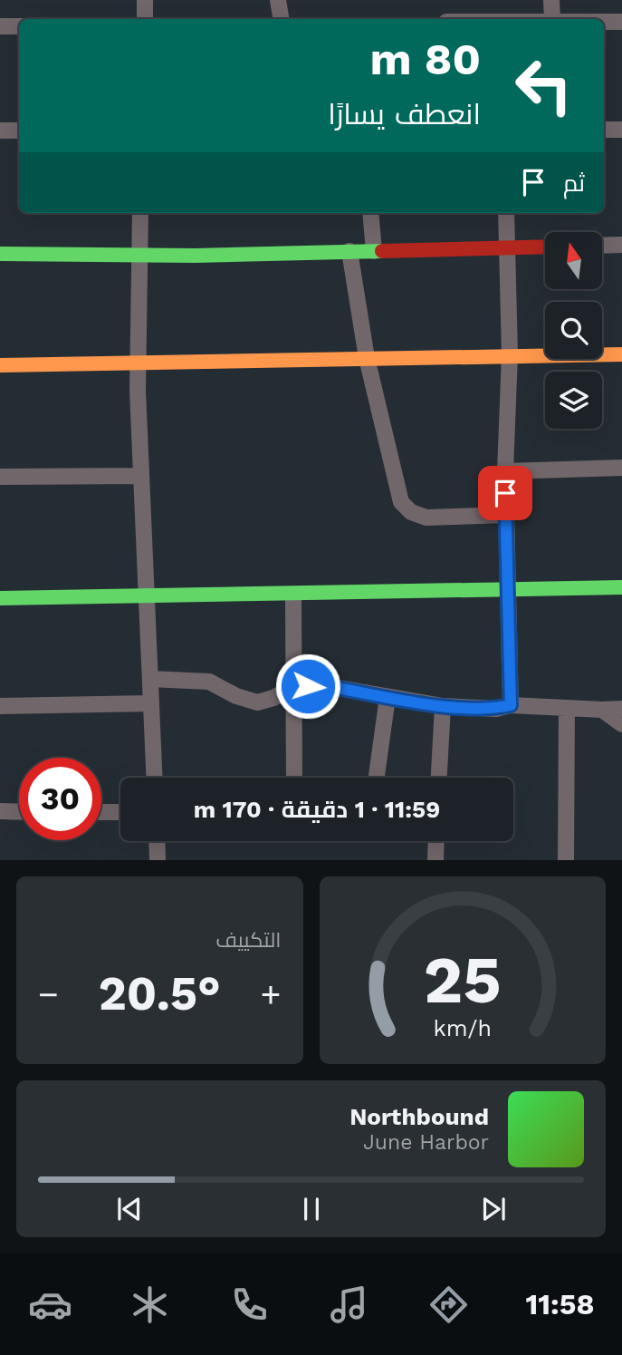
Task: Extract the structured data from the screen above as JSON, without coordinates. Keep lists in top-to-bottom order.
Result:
{
  "north": "top",
  "page": {
    "turn": ["80 m", "انعطف يسارًا"],
    "then": "ثم",
    "limit": "30",
    "trip": "11:59 · 1 دقيقة · 170 m",
    "tile": "التكييف",
    "heat": ["−", "20.5°", "+"],
    "song": ["Northbound", "June Harbor"],
    "tabs": "11:58",
    "gauge": ["25", "km/h"]
  }
}
